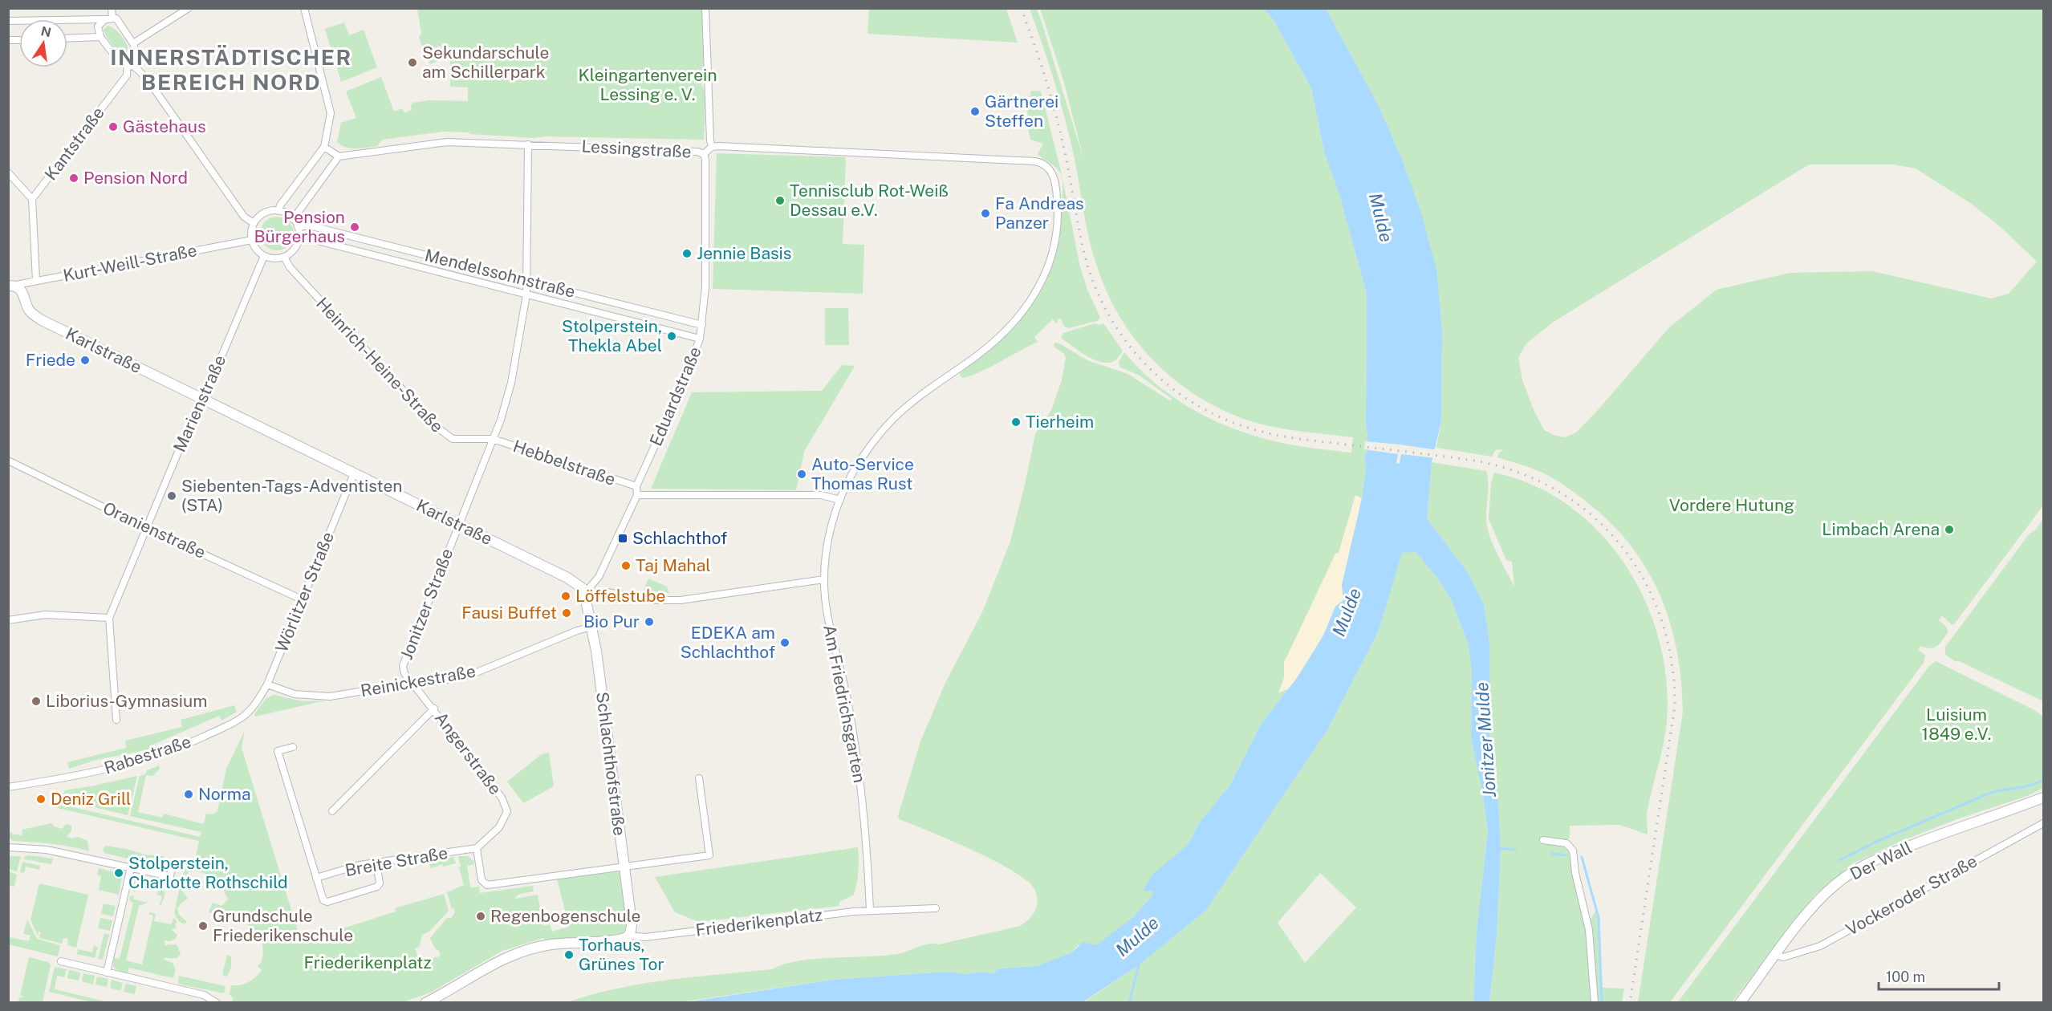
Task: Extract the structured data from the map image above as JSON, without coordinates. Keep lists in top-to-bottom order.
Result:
{
  "streets": {
    "main road": [
      "Karlstraße",
      "Schlachthofstraße",
      "Der Wall",
      "Friederikenplatz"
    ],
    "street": [
      "Kantstraße",
      "Lessingstraße",
      "Kurt-Weill-Straße",
      "Mendelssohnstraße",
      "Heinrich-Heine-Straße",
      "Eduardstraße",
      "Marienstraße",
      "Hebbelstraße",
      "Oranienstraße",
      "Wörlitzer Straße",
      "Jonitzer Straße",
      "Reinickestraße",
      "Am Friedrichsgarten",
      "Angerstraße",
      "Rabestraße",
      "Breite Straße",
      "Vockeroder Straße"
    ]
  },
  "crossings": [
    ["Lessingstraße", "Eduardstraße"],
    ["Lessingstraße", "Jonitzer Straße"],
    ["Lessingstraße", "Am Friedrichsgarten"],
    ["Kurt-Weill-Straße", "Mendelssohnstraße"],
    ["Kurt-Weill-Straße", "Karlstraße"],
    ["Kurt-Weill-Straße", "Heinrich-Heine-Straße"],
    ["Kurt-Weill-Straße", "Marienstraße"],
    ["Mendelssohnstraße", "Heinrich-Heine-Straße"],
    ["Mendelssohnstraße", "Eduardstraße"],
    ["Mendelssohnstraße", "Marienstraße"],
    ["Mendelssohnstraße", "Jonitzer Straße"],
    ["Karlstraße", "Marienstraße"],
    ["Karlstraße", "Wörlitzer Straße"],
    ["Karlstraße", "Jonitzer Straße"],
    ["Karlstraße", "Schlachthofstraße"],
    ["Heinrich-Heine-Straße", "Marienstraße"],
    ["Heinrich-Heine-Straße", "Hebbelstraße"],
    ["Heinrich-Heine-Straße", "Jonitzer Straße"],
    ["Eduardstraße", "Hebbelstraße"],
    ["Marienstraße", "Oranienstraße"],
    ["Hebbelstraße", "Jonitzer Straße"],
    ["Oranienstraße", "Wörlitzer Straße"],
    ["Wörlitzer Straße", "Reinickestraße"],
    ["Wörlitzer Straße", "Rabestraße"],
    ["Jonitzer Straße", "Reinickestraße"],
    ["Jonitzer Straße", "Angerstraße"],
    ["Reinickestraße", "Angerstraße"],
    ["Reinickestraße", "Rabestraße"],
    ["Reinickestraße", "Schlachthofstraße"],
    ["Am Friedrichsgarten", "Friederikenplatz"],
    ["Angerstraße", "Breite Straße"],
    ["Schlachthofstraße", "Friederikenplatz"],
    ["Der Wall", "Vockeroder Straße"]
  ],
  "districts": ["INNERSTÄDTISCHER BEREICH NORD"],
  "water": ["Mulde", "Jonitzer Mulde"],
  "parks": [
    "Kleingartenverein Lessing e. V.",
    "Vordere Hutung",
    "Luisium 1849 e.V.",
    "Friederikenplatz"
  ],
  "places": {
    "other": [
      "Sekundarschule am Schillerpark",
      "Gärtnerei Steffen",
      "Gästehaus",
      "Pension Nord",
      "Tennisclub Rot-Weiß Dessau e.V.",
      "Fa Andreas Panzer",
      "Pension Bürgerhaus",
      "Jennie Basis",
      "Stolperstein, Thekla Abel",
      "Friede",
      "Tierheim",
      "Auto-Service Thomas Rust",
      "Siebenten-Tags-Adventisten (STA)",
      "Limbach Arena",
      "Taj Mahal",
      "Löffelstube",
      "Fausi Buffet",
      "Bio Pur",
      "EDEKA am Schlachthof",
      "Liborius-Gymnasium",
      "Norma",
      "Deniz Grill",
      "Stolperstein, Charlotte Rothschild",
      "Regenbogenschule",
      "Grundschule Friederikenschule",
      "Torhaus, Grünes Tor"
    ],
    "transit": ["Schlachthof"]
  },
  "scale_bar": "100 m",
  "north": "top"
}
